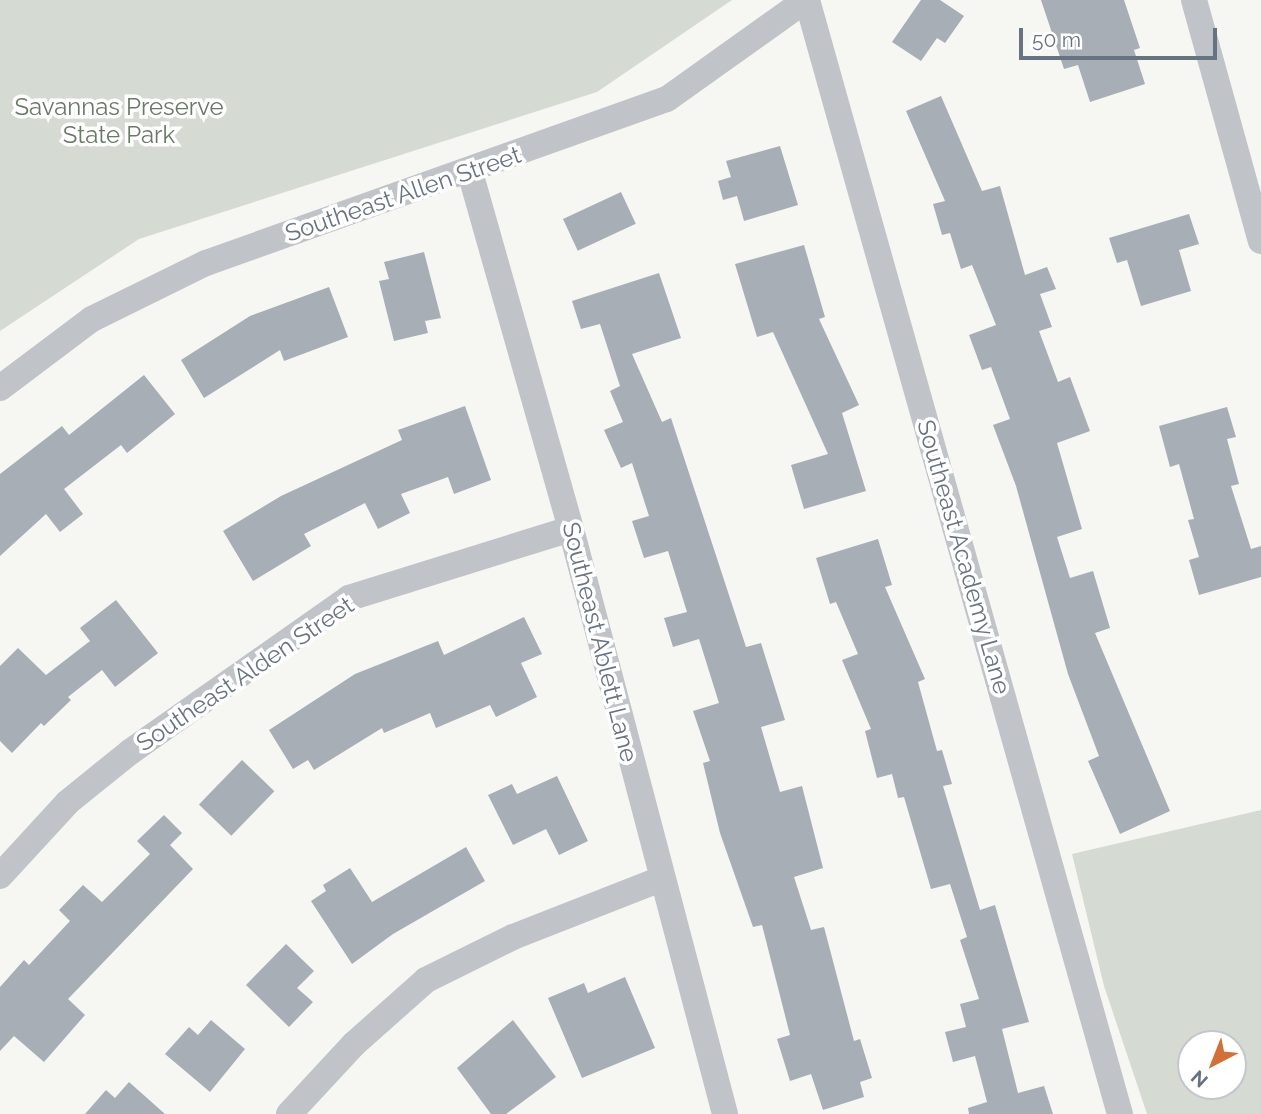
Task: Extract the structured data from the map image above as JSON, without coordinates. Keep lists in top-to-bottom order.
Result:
{
  "streets": {
    "street": [
      "Southeast Allen Street",
      "Southeast Academy Lane",
      "Southeast Ablett Lane",
      "Southeast Alden Street"
    ]
  },
  "crossings": [
    ["Southeast Allen Street", "Southeast Academy Lane"],
    ["Southeast Allen Street", "Southeast Ablett Lane"],
    ["Southeast Ablett Lane", "Southeast Alden Street"]
  ],
  "parks": ["Savannas Preserve State Park"],
  "scale_bar": "50 m",
  "north": "bottom left"
}
